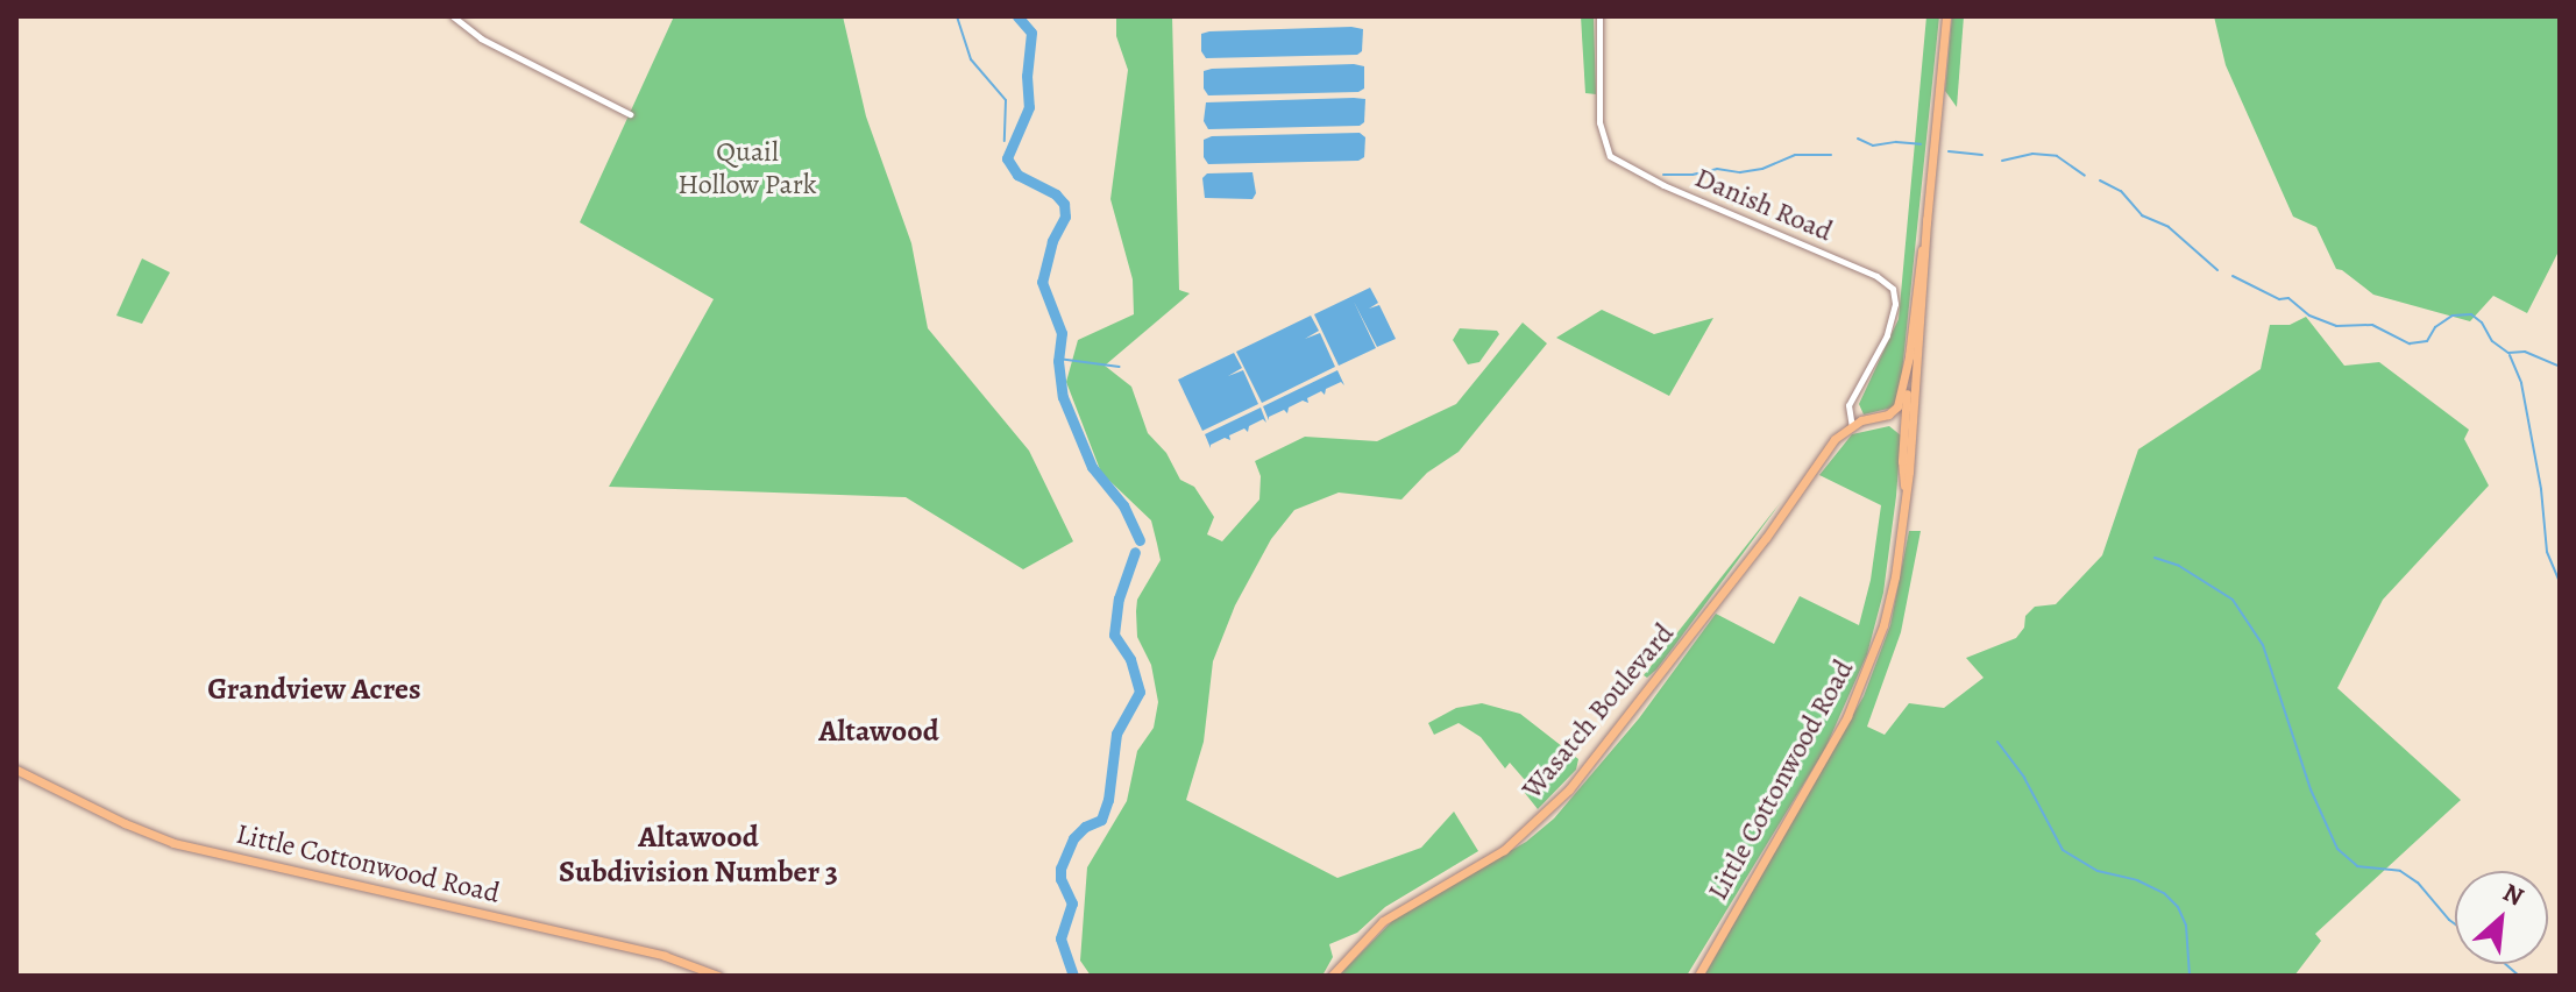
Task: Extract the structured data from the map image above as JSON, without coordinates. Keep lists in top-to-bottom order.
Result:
{
  "streets": {
    "main road": ["Wasatch Boulevard", "Little Cottonwood Road"],
    "street": ["Danish Road"]
  },
  "crossings": [
    ["Danish Road", "Wasatch Boulevard"],
    ["Wasatch Boulevard", "Little Cottonwood Road"]
  ],
  "districts": ["Grandview Acres", "Altawood", "Altawood Subdivision Number 3"],
  "parks": ["Quail Hollow Park"],
  "north": "top right"
}
